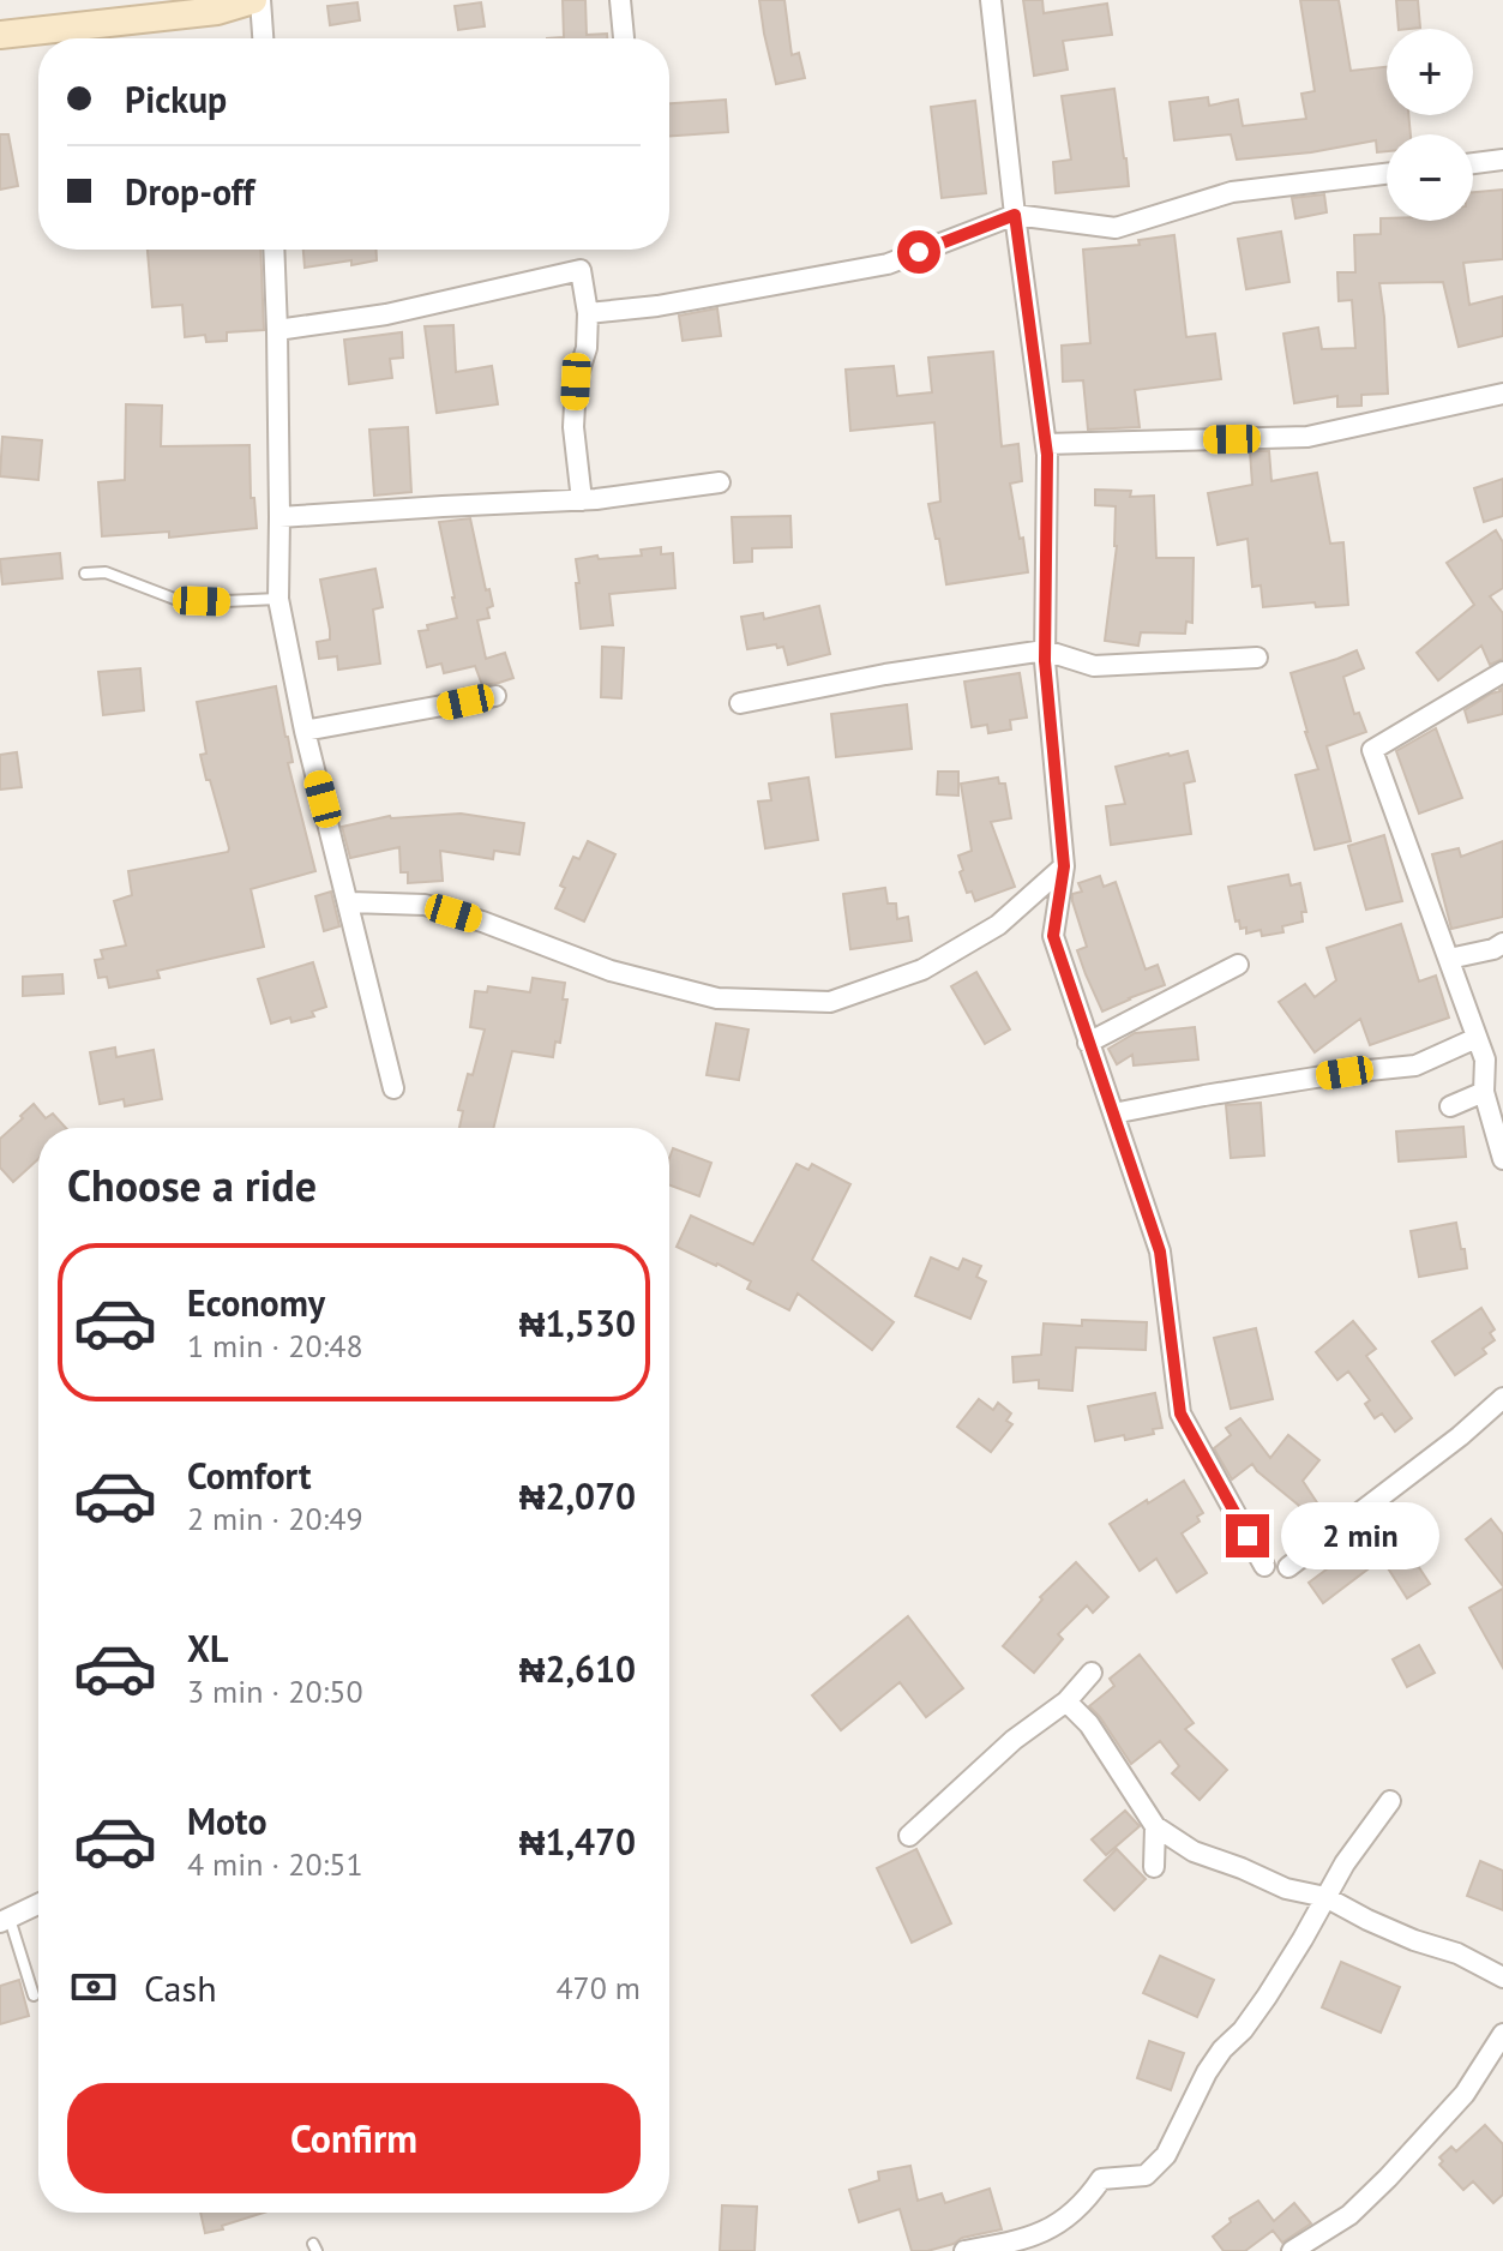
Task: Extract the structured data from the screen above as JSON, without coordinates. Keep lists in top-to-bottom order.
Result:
{
  "page": {
    "map_buttons": ["+", "−"],
    "banner": ["Pickup", "Drop-off"],
    "heading": "Choose a ride",
    "list": [
      {
        "name": "Economy",
        "note": "1 min · 20:48",
        "value": "₦1,530"
      },
      {
        "name": "Comfort",
        "note": "2 min · 20:49",
        "value": "₦2,070"
      },
      {
        "name": "XL",
        "note": "3 min · 20:50",
        "value": "₦2,610"
      },
      {
        "name": "Moto",
        "note": "4 min · 20:51",
        "value": "₦1,470"
      }
    ],
    "bubble": "2 min",
    "pay": ["Cash", "470 m"],
    "buttons": "Confirm"
  }
}
